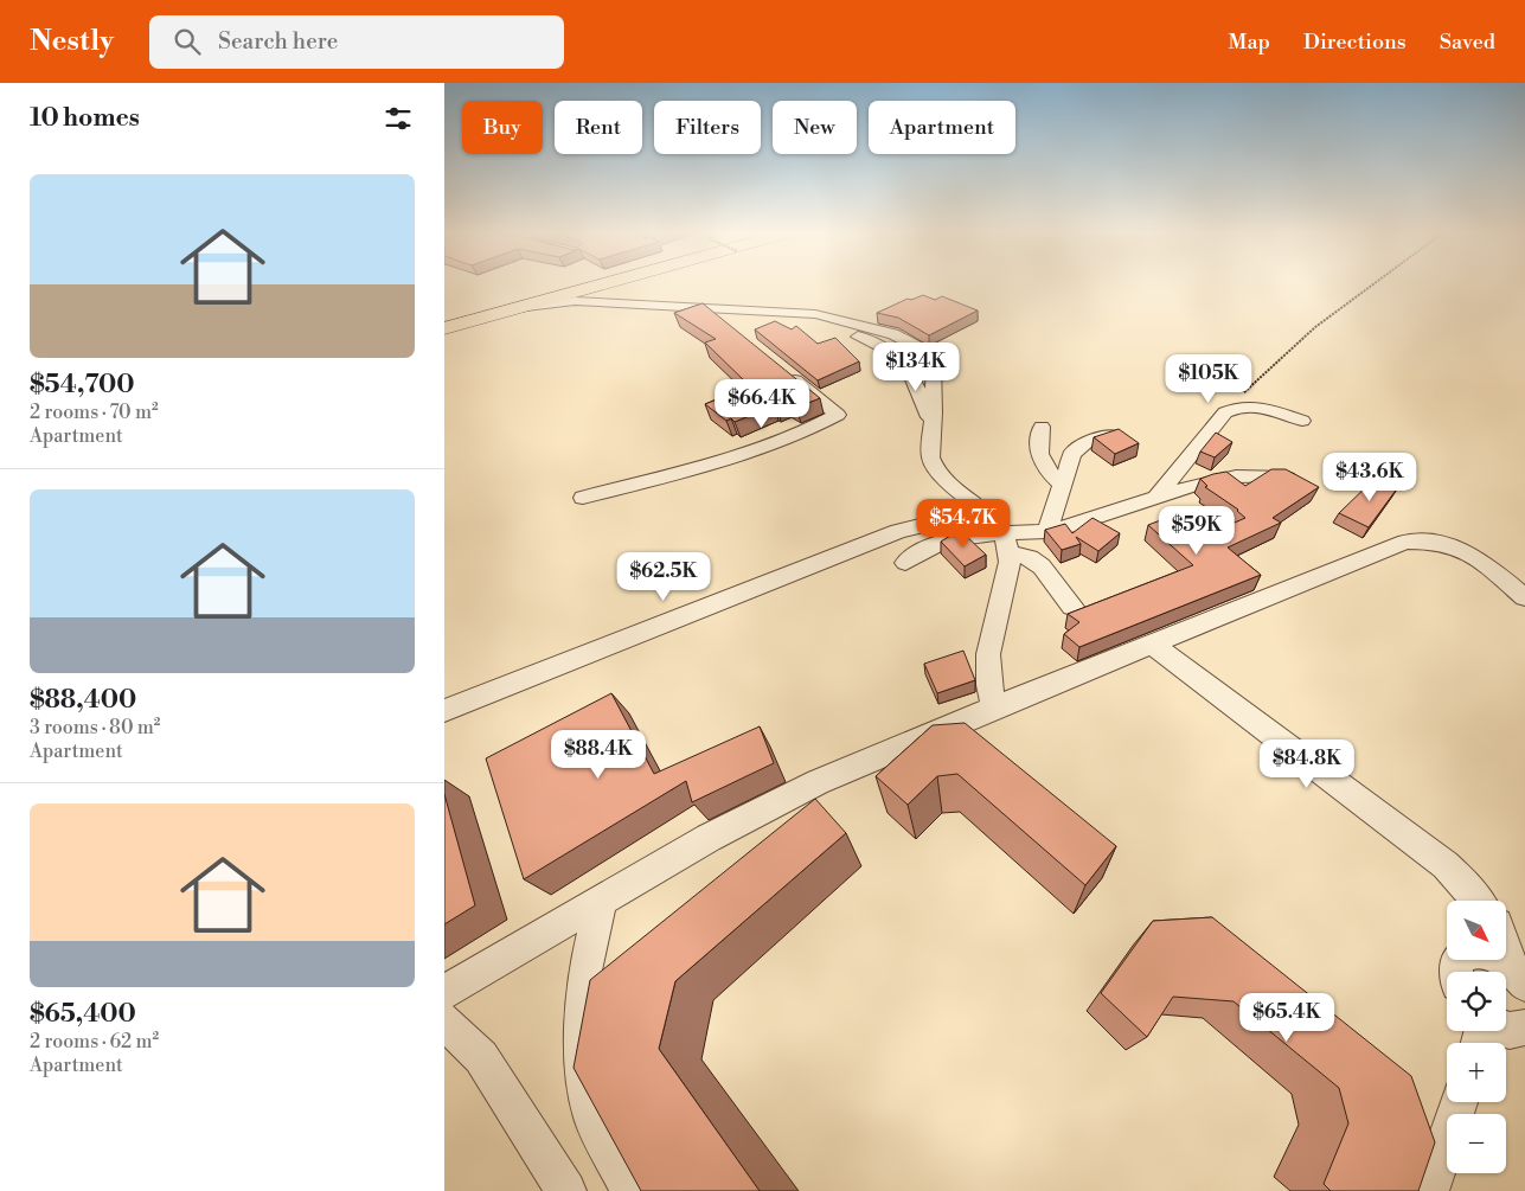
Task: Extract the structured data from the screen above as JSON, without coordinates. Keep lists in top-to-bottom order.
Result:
{
  "north": "bottom right",
  "page": {
    "header": "Nestly",
    "search": "Search here",
    "nav": ["Map", "Directions", "Saved"],
    "heading": "10 homes",
    "chip": [
      "Buy",
      "Rent",
      "Filters",
      "New",
      "Apartment"
    ],
    "list": [
      {
        "name": "$54,700",
        "note": "2 rooms · 70 m² · Apartment"
      },
      {
        "name": "$88,400",
        "note": "3 rooms · 80 m² · Apartment"
      },
      {
        "name": "$65,400",
        "note": "2 rooms · 62 m² · Apartment"
      }
    ],
    "price": [
      "$134K",
      "$105K",
      "$66.4K",
      "$43.6K",
      "$54.7K",
      "$59K",
      "$62.5K",
      "$88.4K",
      "$84.8K",
      "$65.4K"
    ],
    "map_buttons": ["+", "−"]
  }
}
